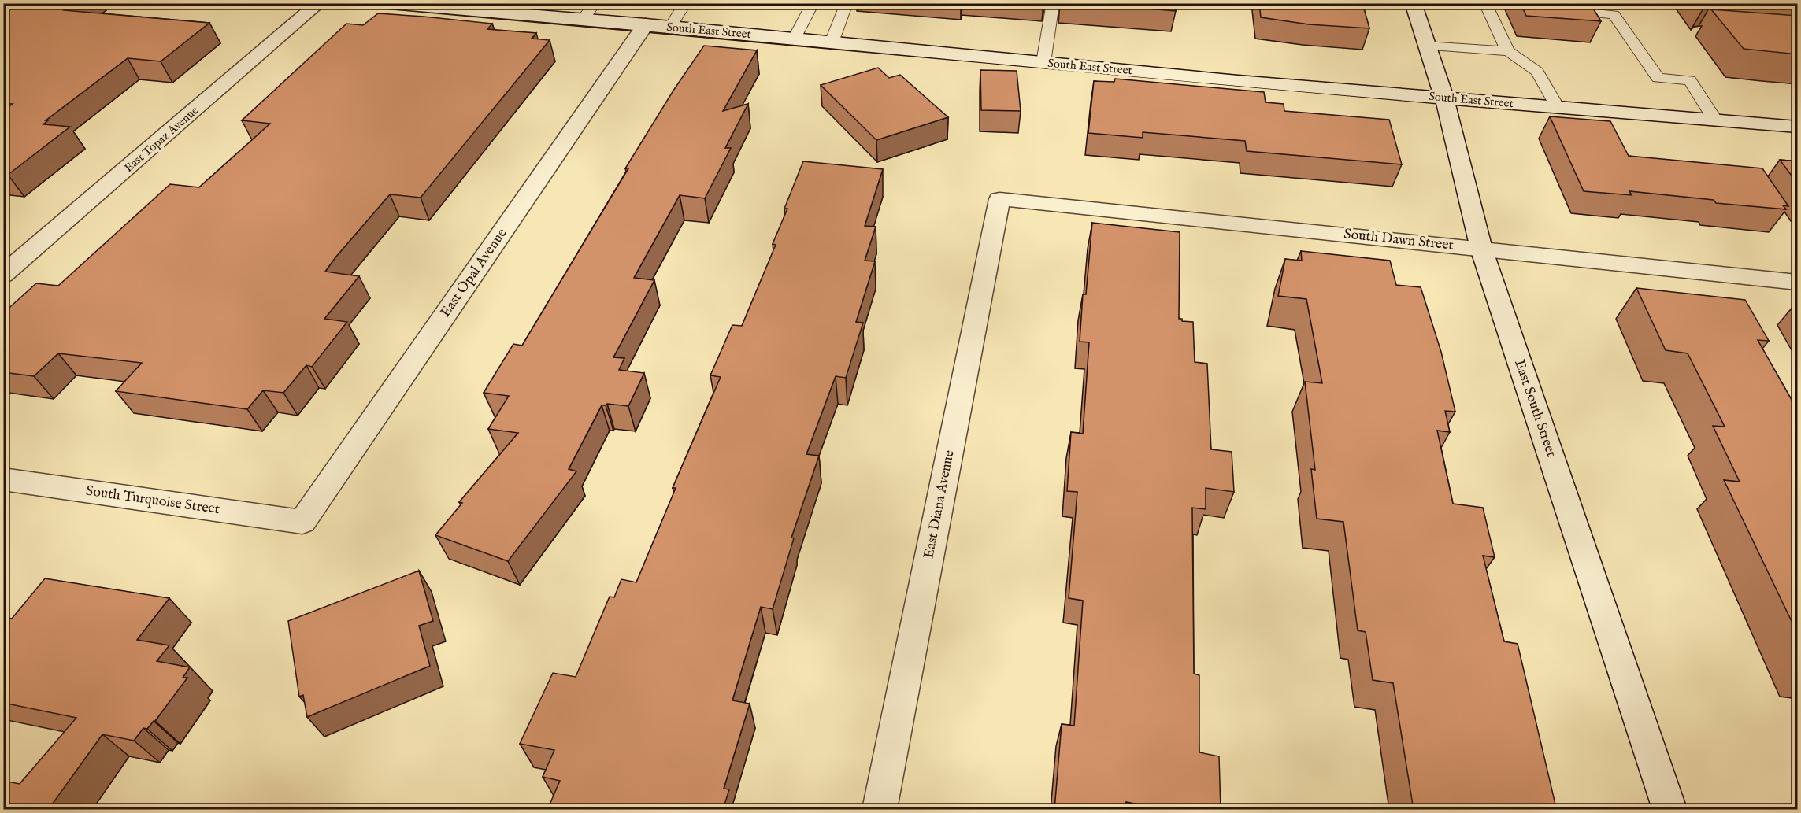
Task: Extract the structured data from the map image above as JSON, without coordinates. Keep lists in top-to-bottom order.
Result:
{
  "streets": {
    "street": [
      "South East Street",
      "East Topaz Avenue",
      "South Dawn Street",
      "East Opal Avenue",
      "East South Street",
      "South Turquoise Street",
      "East Diana Avenue"
    ]
  },
  "crossings": [
    ["South East Street", "East Opal Avenue"],
    ["South East Street", "East South Street"],
    ["South Dawn Street", "East South Street"],
    ["South Dawn Street", "East Diana Avenue"],
    ["East Opal Avenue", "South Turquoise Street"]
  ]
}
